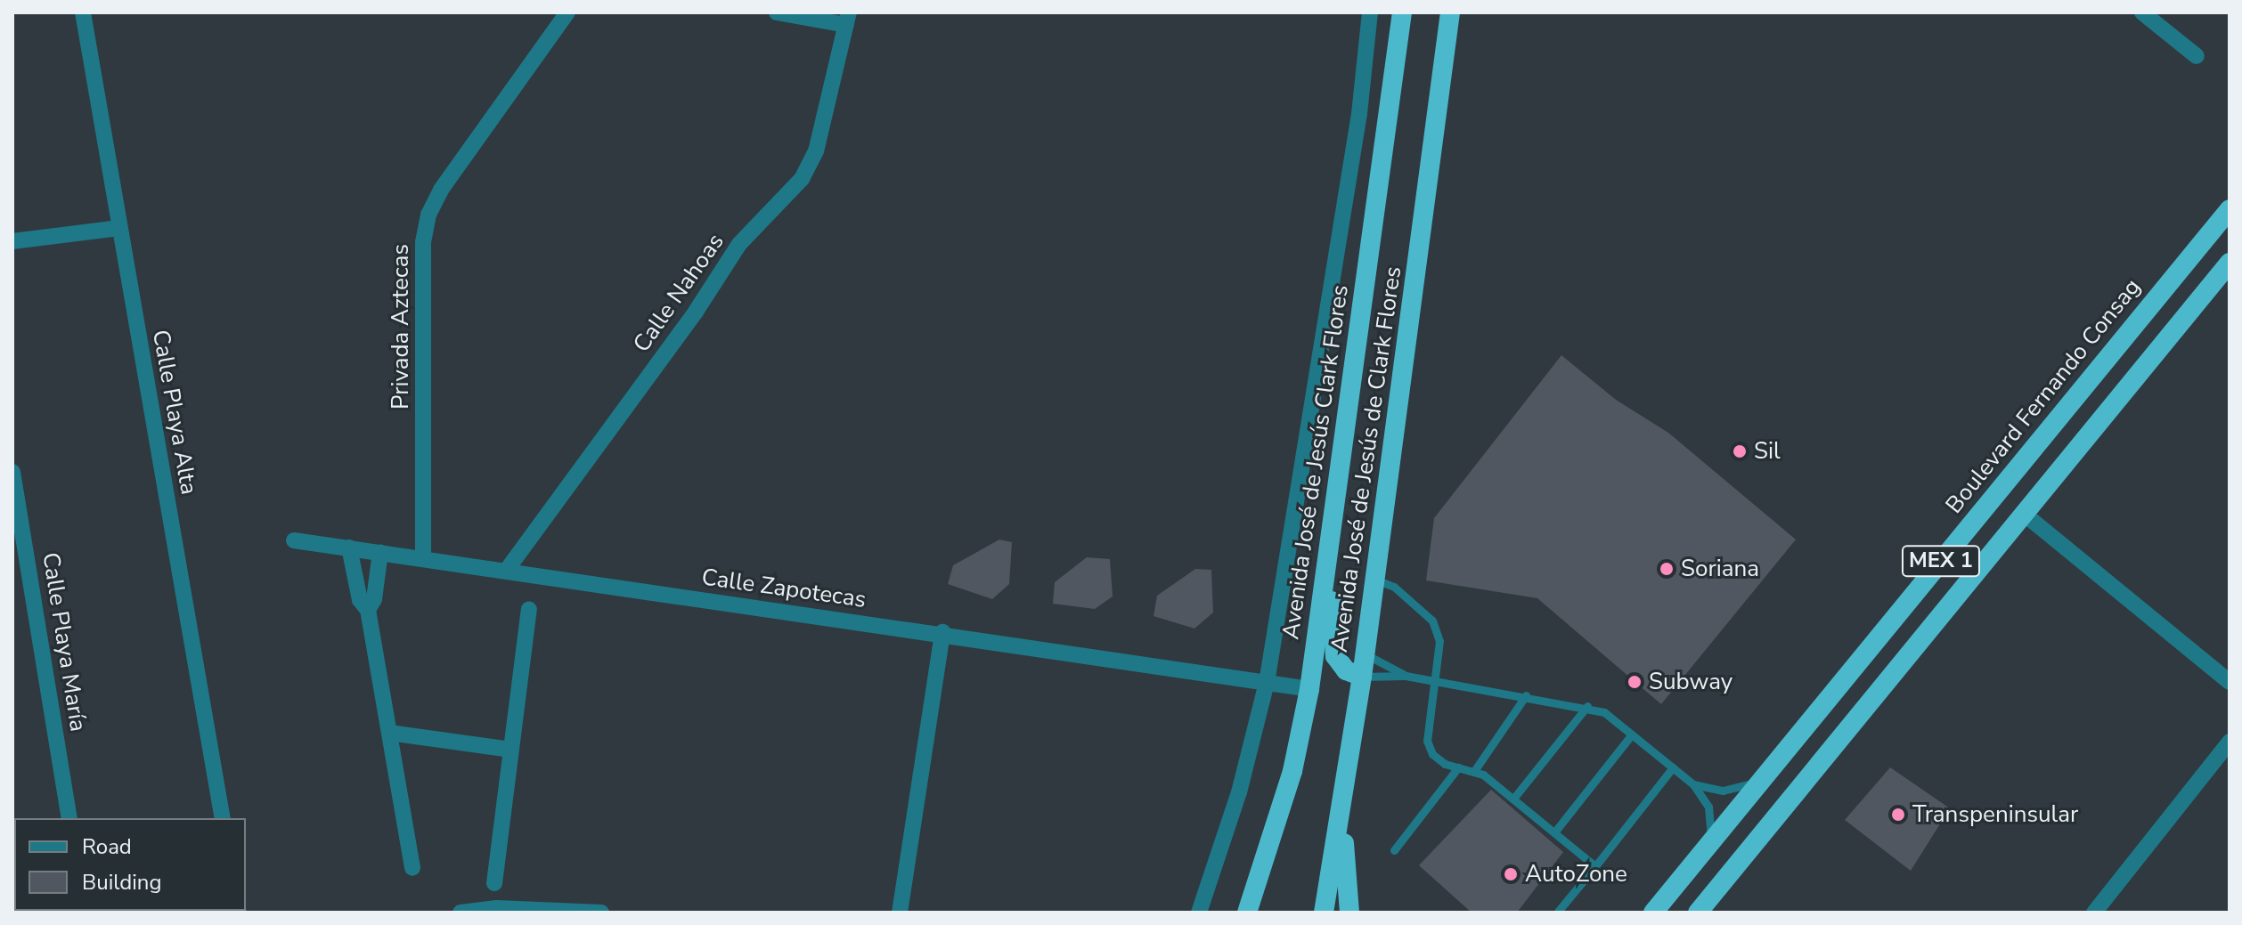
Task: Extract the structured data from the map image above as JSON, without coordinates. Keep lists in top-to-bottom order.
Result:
{
  "streets": {
    "highway": [
      "Boulevard Fernando Consag",
      "Avenida José de Jesús de Clark Flores",
      "Avenida José de Jesús Clark Flores",
      "MEX 1"
    ],
    "street": [
      "Calle Nahoas",
      "Privada Aztecas",
      "Calle Playa Alta",
      "Calle Zapotecas",
      "Calle Playa María"
    ]
  },
  "crossings": [
    ["Calle Nahoas", "Calle Zapotecas"],
    ["Privada Aztecas", "Calle Zapotecas"],
    ["Avenida José de Jesús Clark Flores", "Calle Zapotecas"]
  ],
  "places": [
    "Sil",
    "Soriana",
    "Subway",
    "Transpeninsular",
    "AutoZone"
  ],
  "legend": ["Road", "Building"]
}
